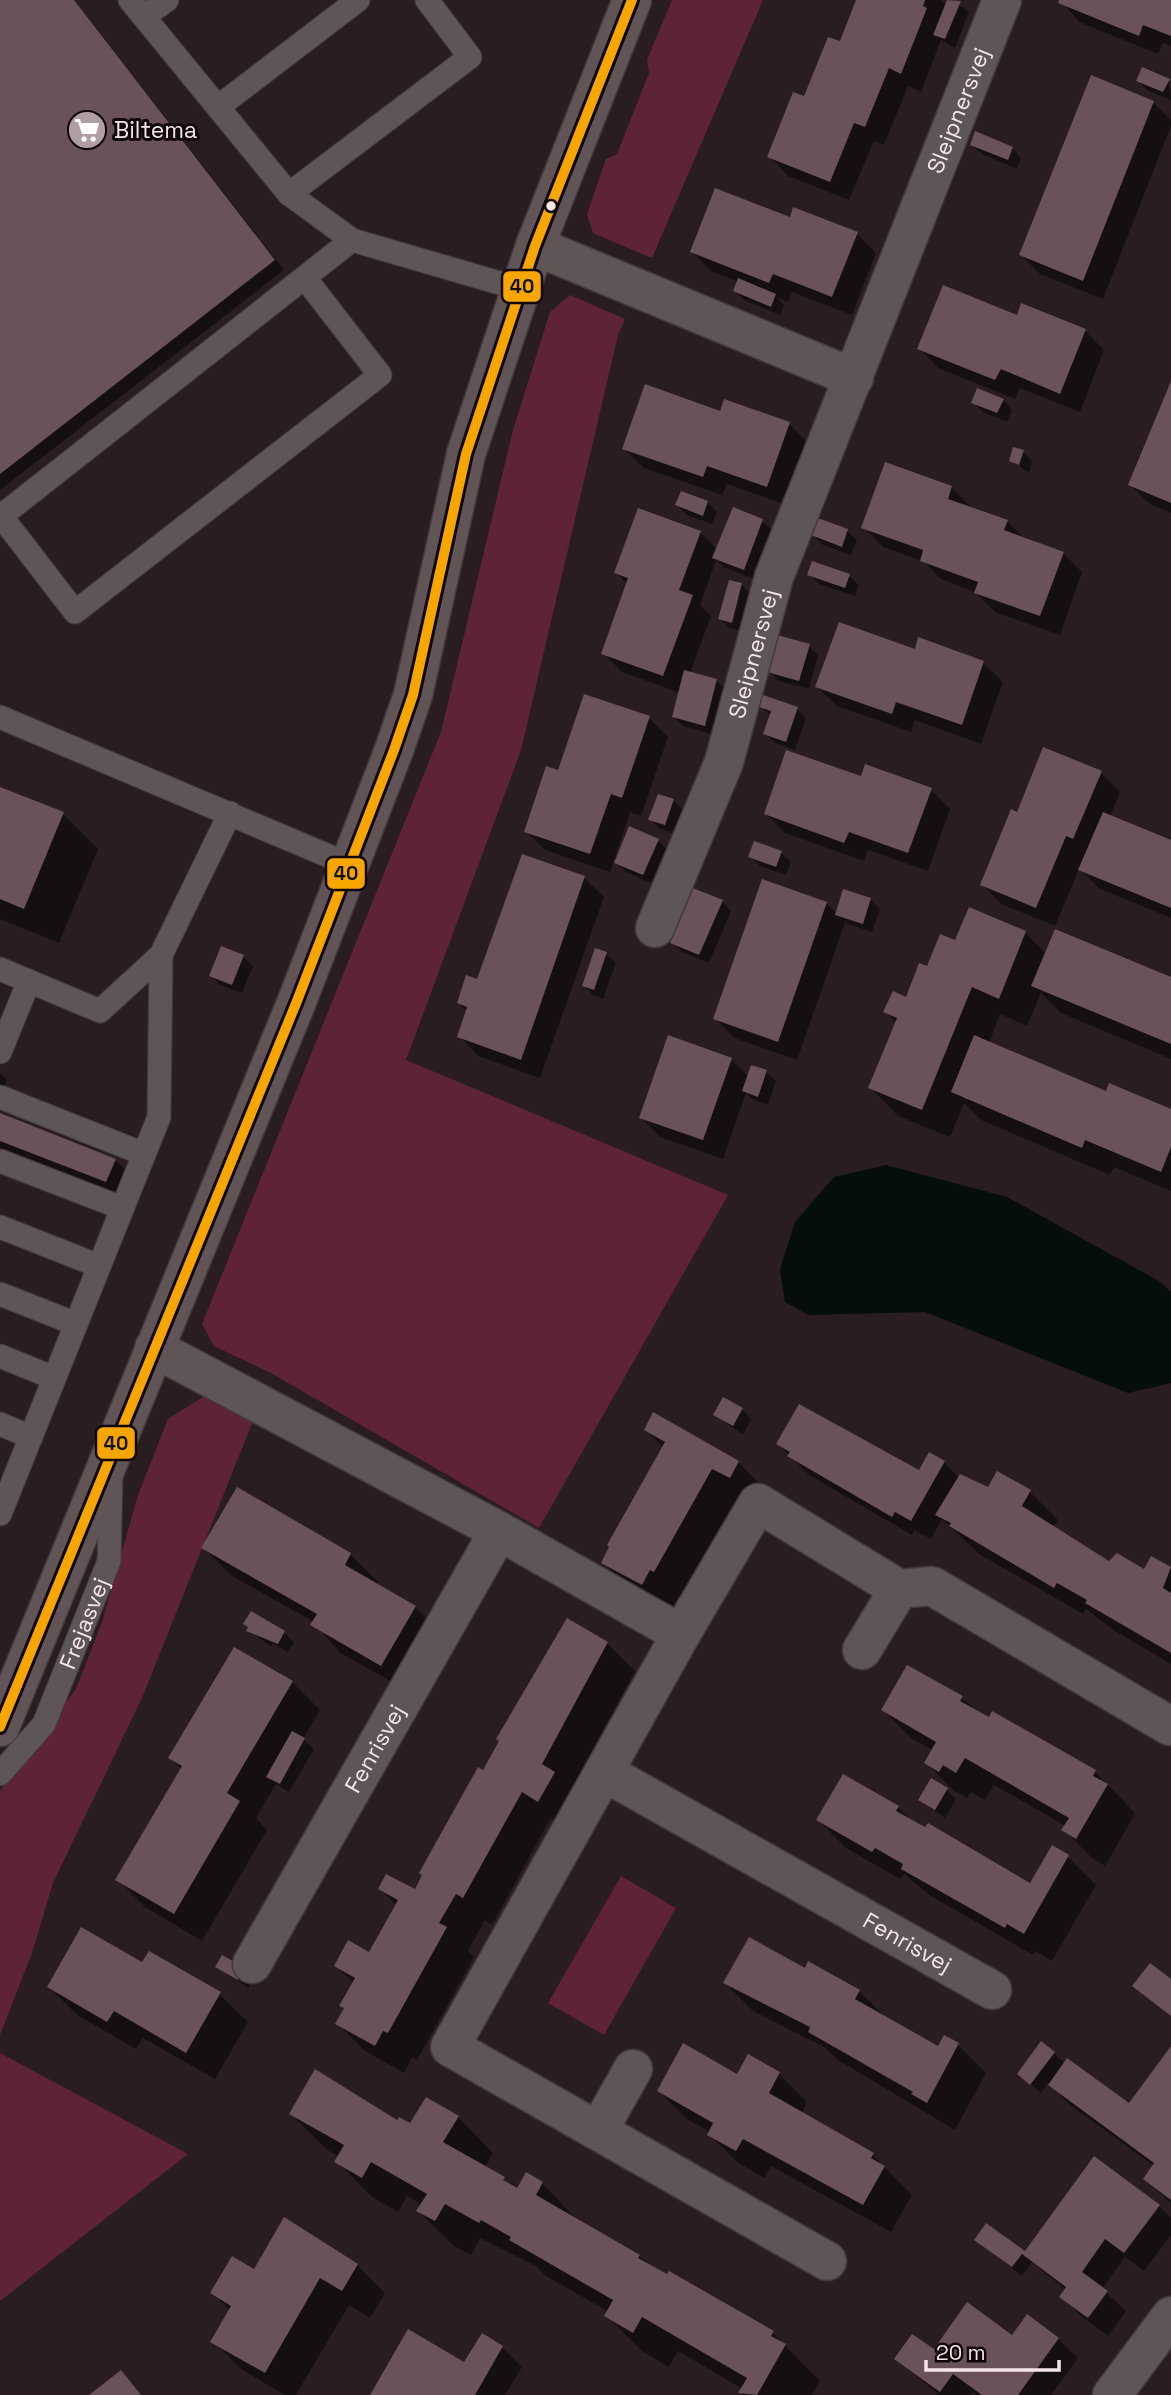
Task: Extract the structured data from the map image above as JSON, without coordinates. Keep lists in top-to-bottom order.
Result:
{
  "streets": {
    "street": ["Sleipnersvej", "Frejasvej", "Fenrisvej"]
  },
  "places": {
    "supermarket": ["Biltema"]
  },
  "lines": ["transit line 40"],
  "scale_bar": "20 m"
}
